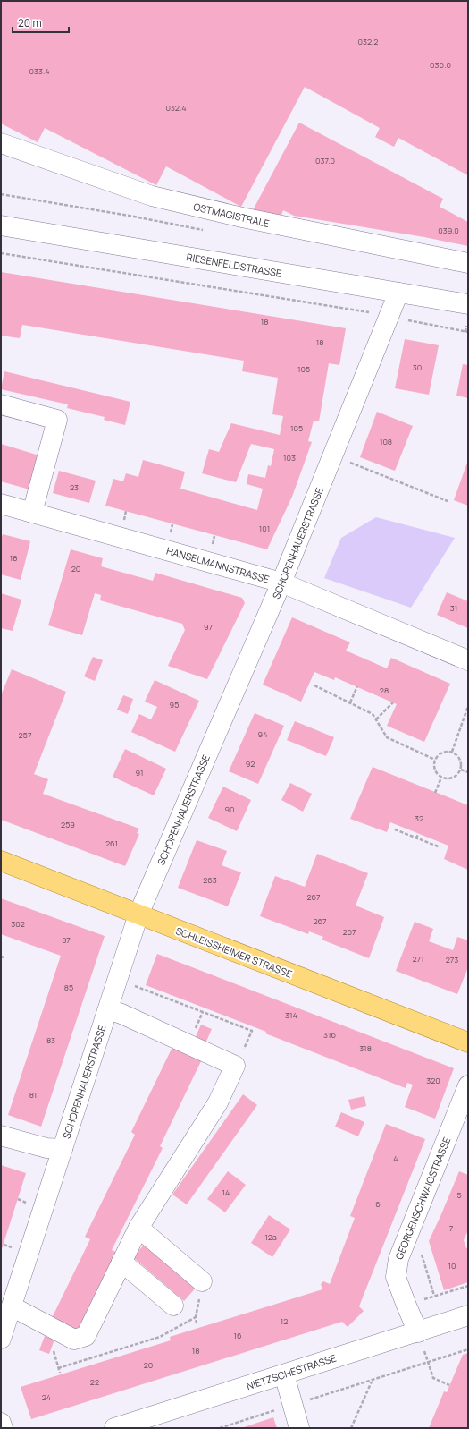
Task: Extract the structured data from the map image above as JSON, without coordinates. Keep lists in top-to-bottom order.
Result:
{
  "streets": {
    "main road": ["SCHLEISSHEIMER STRASSE"],
    "street": [
      "OSTMAGISTRALE",
      "RIESENFELDSTRASSE",
      "SCHOPENHAUERSTRASSE",
      "HANSELMANNSTRASSE",
      "GEORGENSCHWAIGSTRASSE",
      "NIETZSCHESTRASSE"
    ]
  },
  "crossings": [
    ["RIESENFELDSTRASSE", "SCHOPENHAUERSTRASSE"],
    ["SCHOPENHAUERSTRASSE", "HANSELMANNSTRASSE"],
    ["SCHOPENHAUERSTRASSE", "SCHLEISSHEIMER STRASSE"],
    ["GEORGENSCHWAIGSTRASSE", "NIETZSCHESTRASSE"]
  ],
  "house_numbers": [
    "032.2",
    "036.0",
    "033.4",
    "032.4",
    "037.0",
    "039.0",
    "18",
    "18",
    "30",
    "105",
    "105",
    "108",
    "103",
    "23",
    "101",
    "18",
    "20",
    "31",
    "97",
    "28",
    "95",
    "94",
    "257",
    "92",
    "91",
    "90",
    "32",
    "259",
    "261",
    "263",
    "267",
    "267",
    "302",
    "267",
    "87",
    "271",
    "273",
    "85",
    "314",
    "316",
    "83",
    "318",
    "320",
    "81",
    "4",
    "14",
    "5",
    "6",
    "7",
    "12a",
    "10",
    "12",
    "16",
    "18",
    "20",
    "22",
    "24"
  ],
  "scale_bar": "20 m"
}
